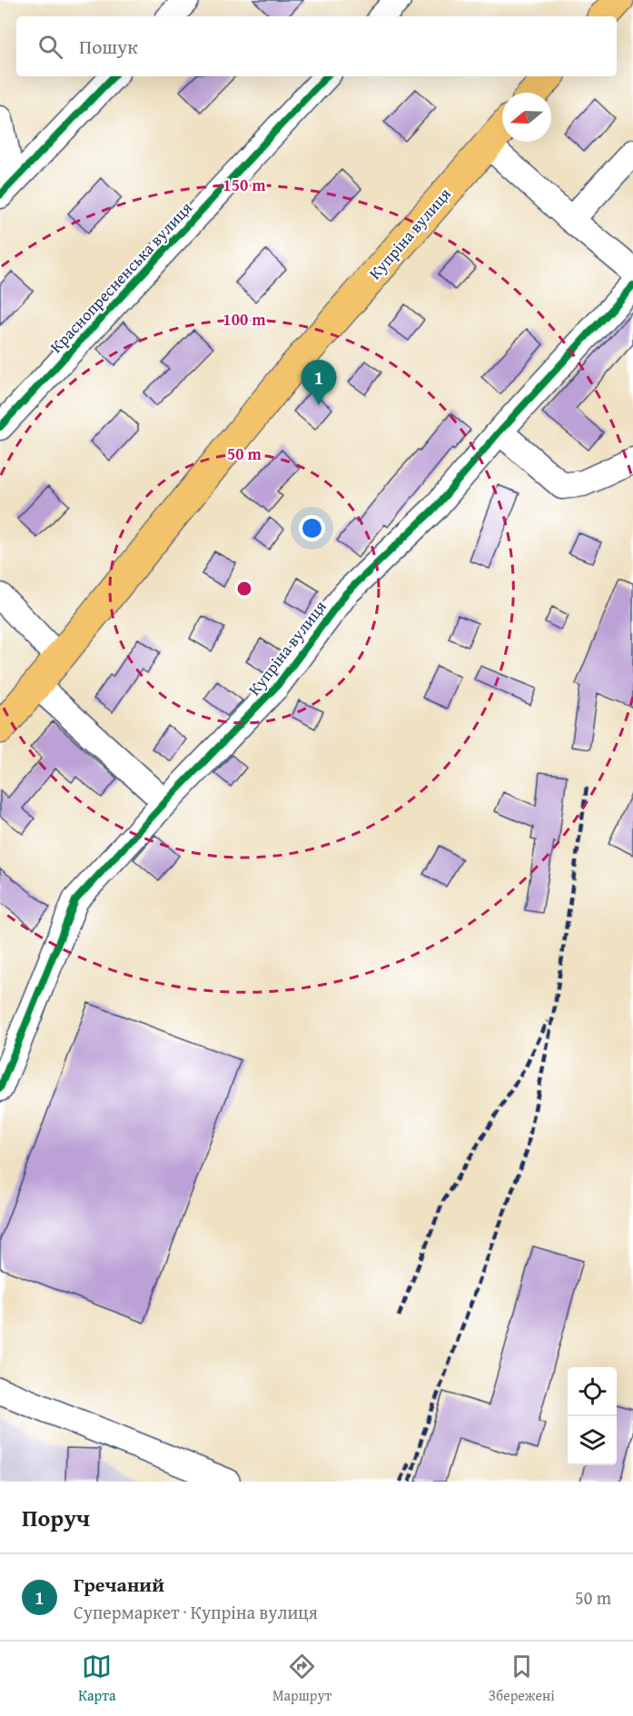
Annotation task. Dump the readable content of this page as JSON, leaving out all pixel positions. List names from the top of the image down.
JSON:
{
  "streets": {
    "main road": ["Купріна вулиця"],
    "street": ["Краснопресненська вулиця"]
  },
  "north": "left",
  "page": {
    "search": "Пошук",
    "pins": "1",
    "heading": "Поруч",
    "list": [
      {
        "mark": "1",
        "name": "Гречаний",
        "note": "Супермаркет · Купріна вулиця",
        "value": "50 m"
      }
    ],
    "nav": ["Карта", "Маршрут", "Збережені"]
  },
  "rings": ["150 m", "100 m", "50 m"]
}
